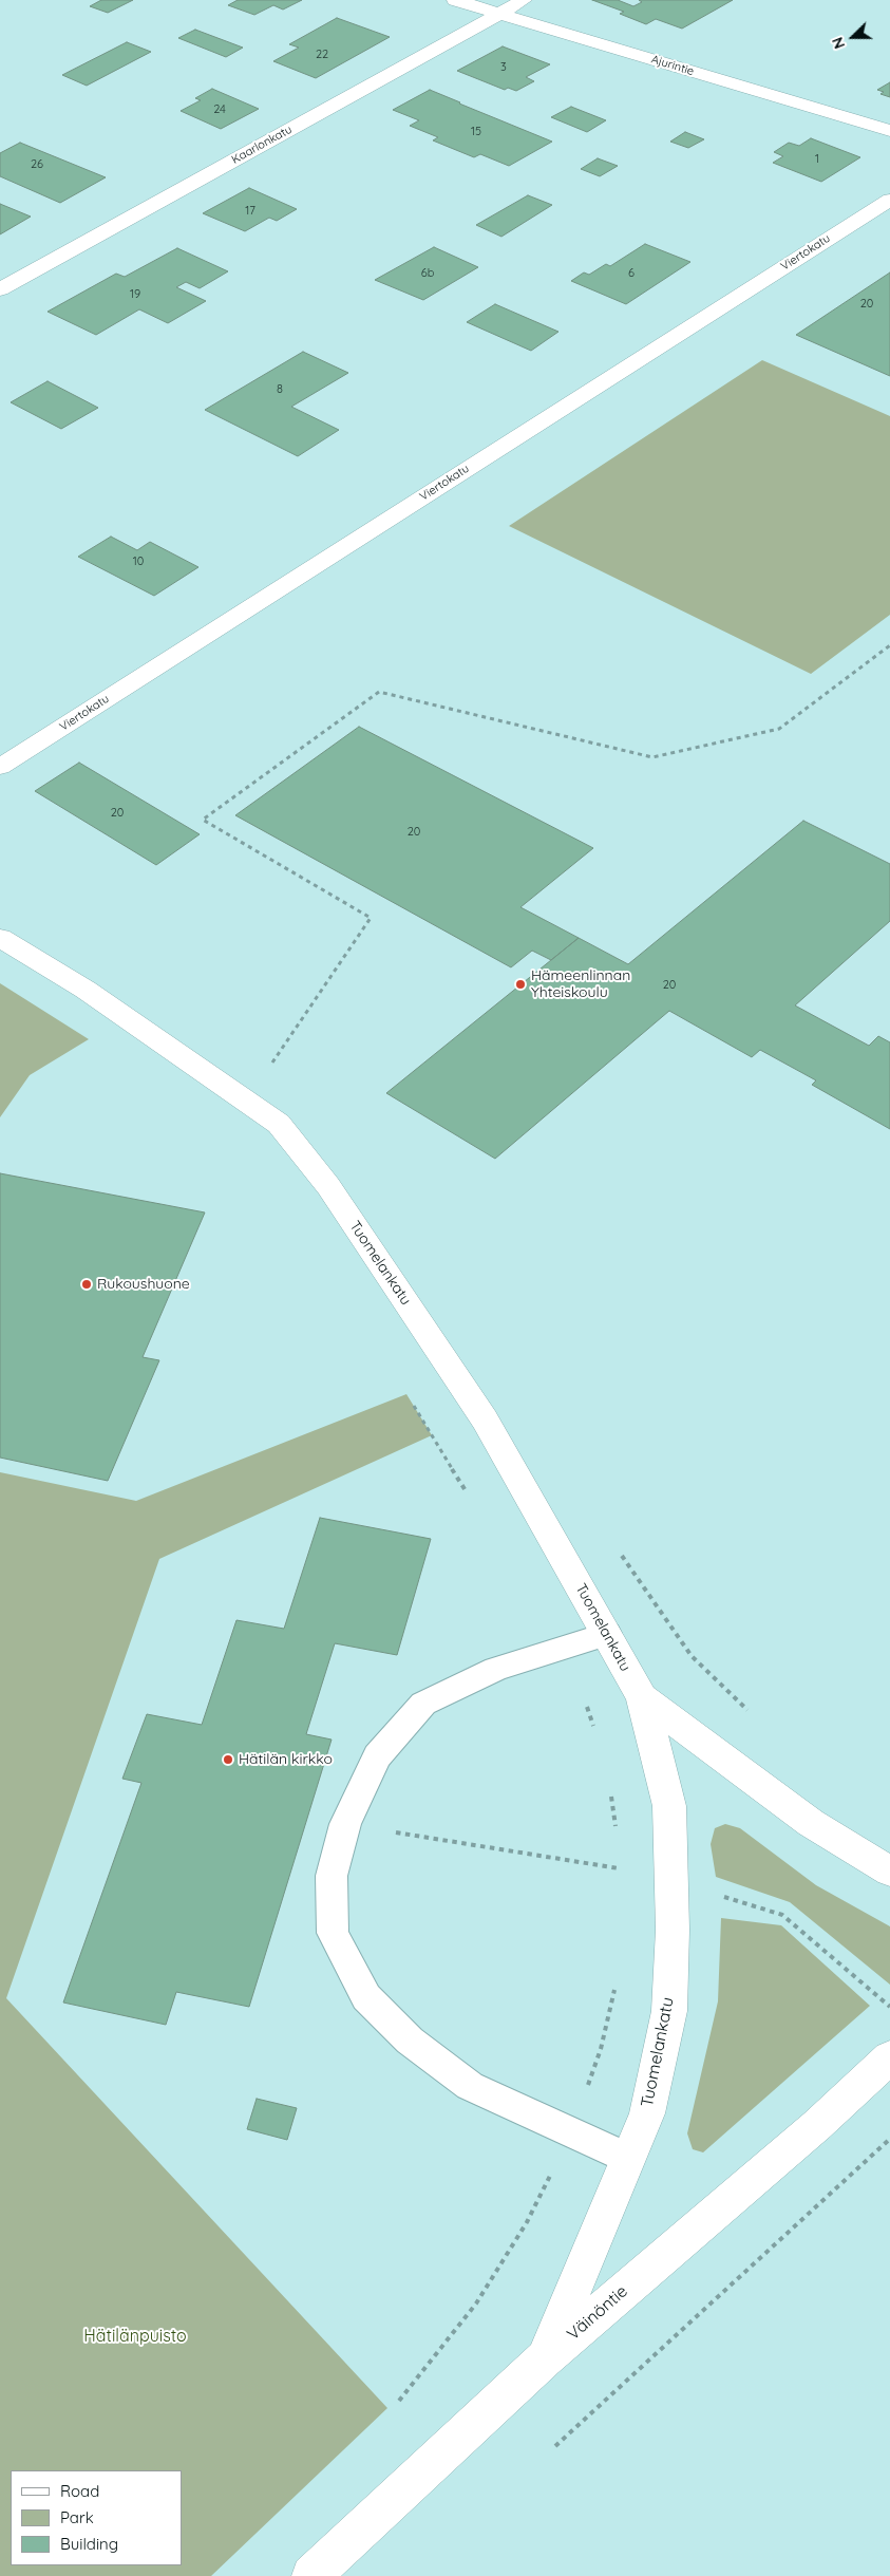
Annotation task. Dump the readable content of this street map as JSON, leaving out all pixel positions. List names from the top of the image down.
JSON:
{
  "streets": {
    "street": [
      "Ajurintie",
      "Kaarlonkatu",
      "Viertokatu",
      "Tuomelankatu",
      "Väinöntie"
    ]
  },
  "crossings": [
    ["Ajurintie", "Kaarlonkatu"],
    ["Tuomelankatu", "Väinöntie"]
  ],
  "parks": ["Hätilänpuisto"],
  "places": ["Hämeenlinnan Yhteiskoulu", "Rukoushuone", "Hätilän kirkko"],
  "house_numbers": [
    "22",
    "3",
    "24",
    "15",
    "1",
    "26",
    "17",
    "6b",
    "6",
    "19",
    "20",
    "8",
    "10",
    "20",
    "20",
    "20"
  ],
  "legend": ["Road", "Park", "Building"],
  "north": "left"
}
